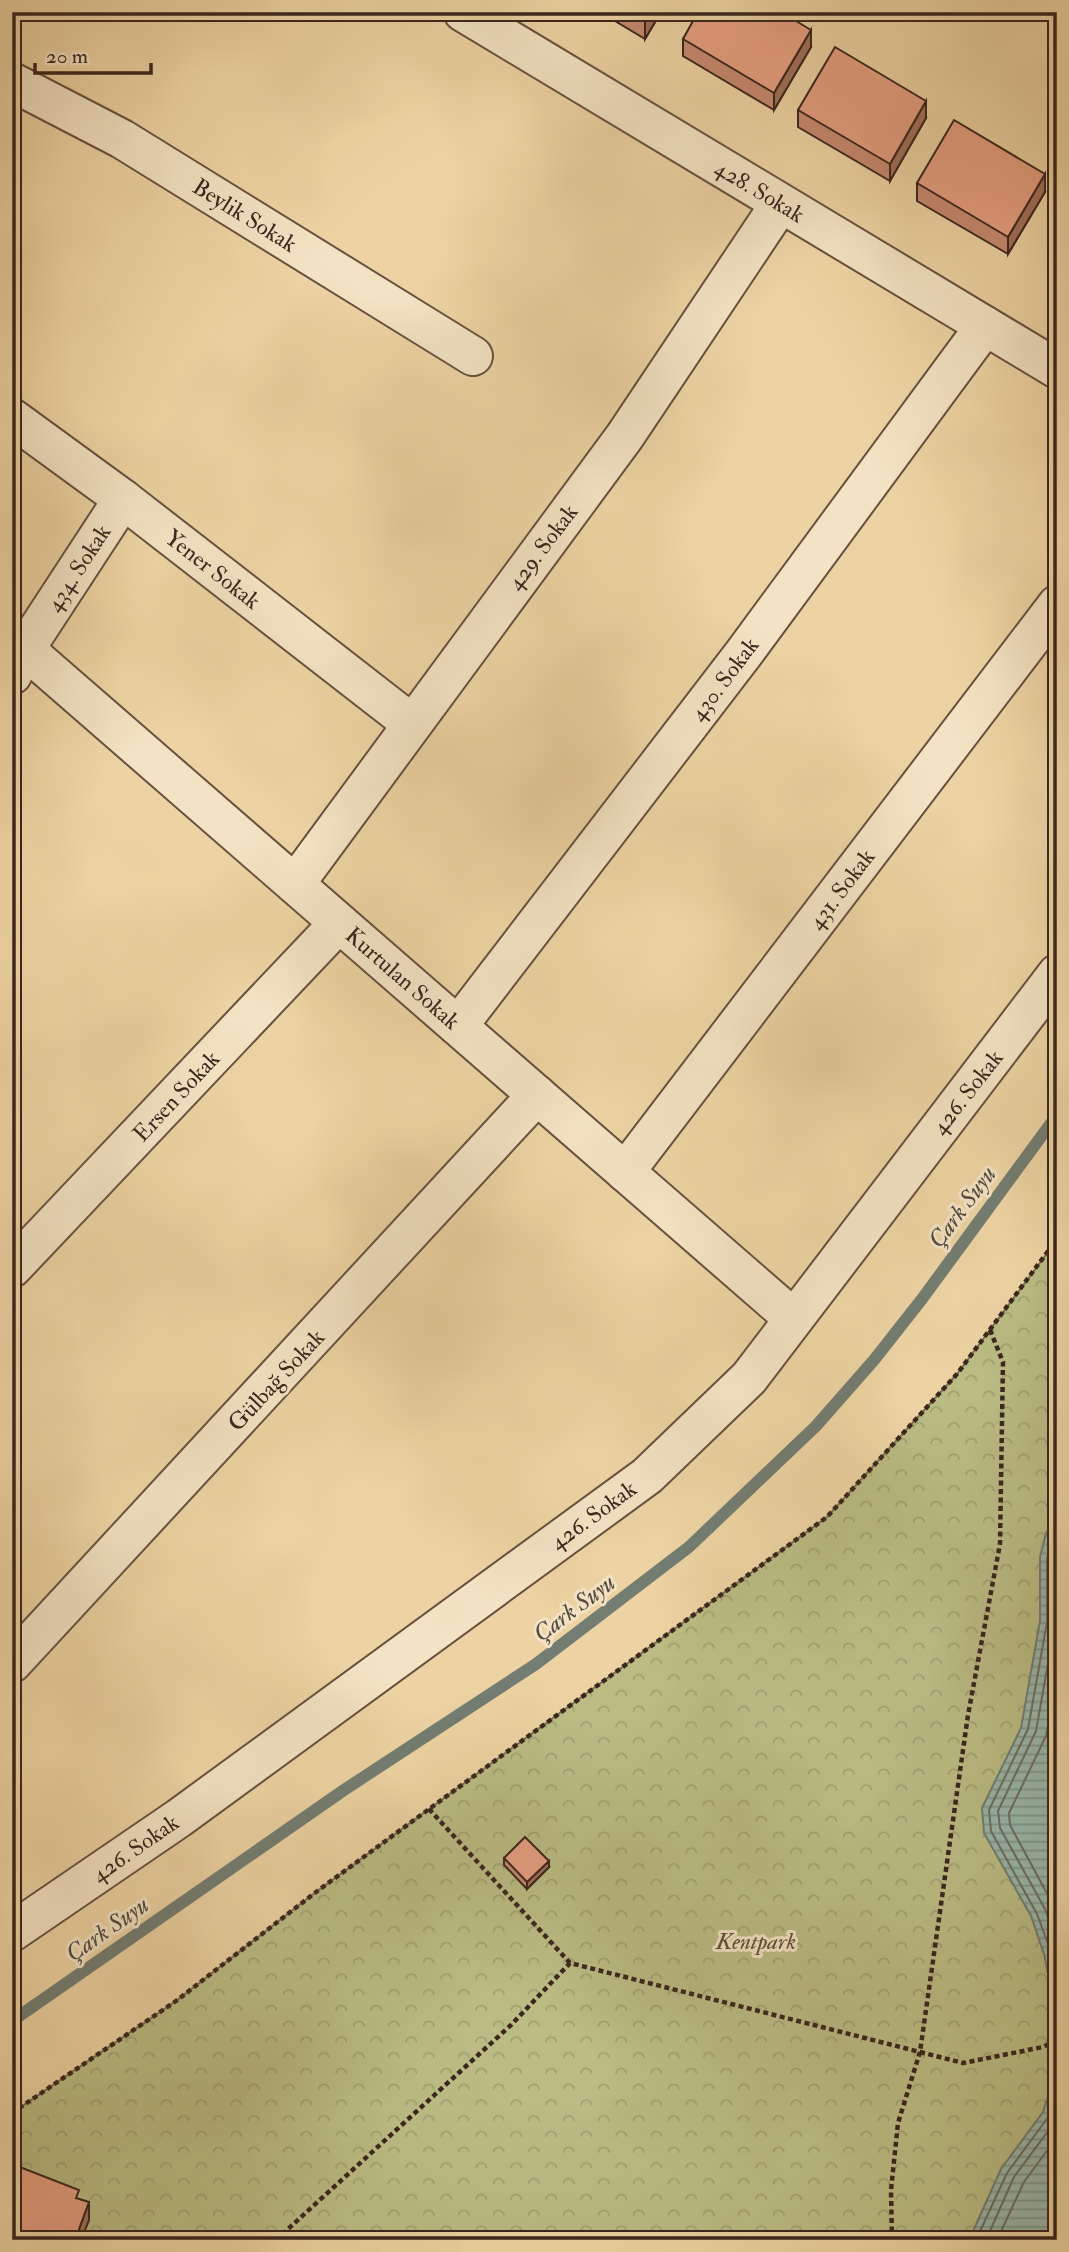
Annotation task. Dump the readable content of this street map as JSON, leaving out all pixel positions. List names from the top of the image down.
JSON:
{
  "streets": {
    "street": [
      "428. Sokak",
      "Beylik Sokak",
      "429. Sokak",
      "434. Sokak",
      "Yener Sokak",
      "430. Sokak",
      "431. Sokak",
      "Kurtulan Sokak",
      "426. Sokak",
      "Ersen Sokak",
      "Gülbağ Sokak"
    ]
  },
  "crossings": [
    ["428. Sokak", "429. Sokak"],
    ["428. Sokak", "430. Sokak"],
    ["429. Sokak", "Yener Sokak"],
    ["429. Sokak", "Kurtulan Sokak"],
    ["434. Sokak", "Yener Sokak"],
    ["434. Sokak", "Kurtulan Sokak"],
    ["430. Sokak", "Kurtulan Sokak"],
    ["431. Sokak", "Kurtulan Sokak"],
    ["Kurtulan Sokak", "426. Sokak"],
    ["Kurtulan Sokak", "Ersen Sokak"],
    ["Kurtulan Sokak", "Gülbağ Sokak"]
  ],
  "water": ["Çark Suyu"],
  "parks": ["Kentpark"],
  "scale_bar": "20 m"
}
